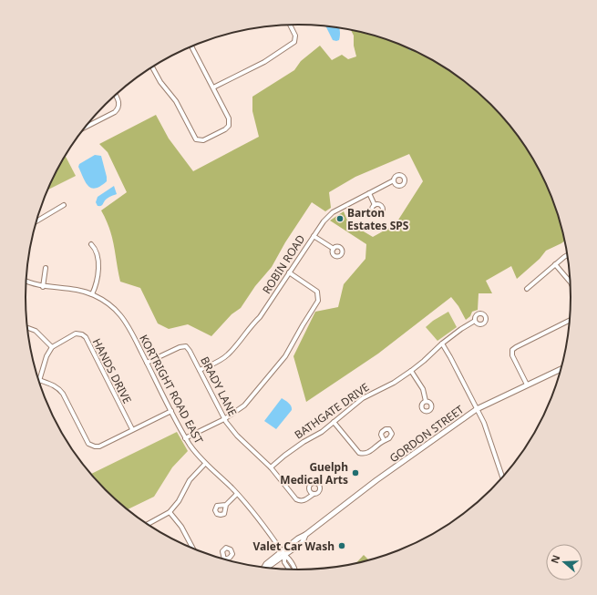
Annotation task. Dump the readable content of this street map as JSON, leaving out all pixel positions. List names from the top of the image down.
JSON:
{
  "streets": {
    "main road": ["GORDON STREET"],
    "street": [
      "ROBIN ROAD",
      "HANDS DRIVE",
      "BRADY LANE",
      "KORTRIGHT ROAD EAST",
      "BATHGATE DRIVE"
    ]
  },
  "crossings": [
    ["ROBIN ROAD", "BRADY LANE"],
    ["BRADY LANE", "KORTRIGHT ROAD EAST"],
    ["BRADY LANE", "BATHGATE DRIVE"],
    ["KORTRIGHT ROAD EAST", "GORDON STREET"]
  ],
  "places": ["Barton Estates SPS", "Guelph Medical Arts", "Valet Car Wash"],
  "north": "left"
}
